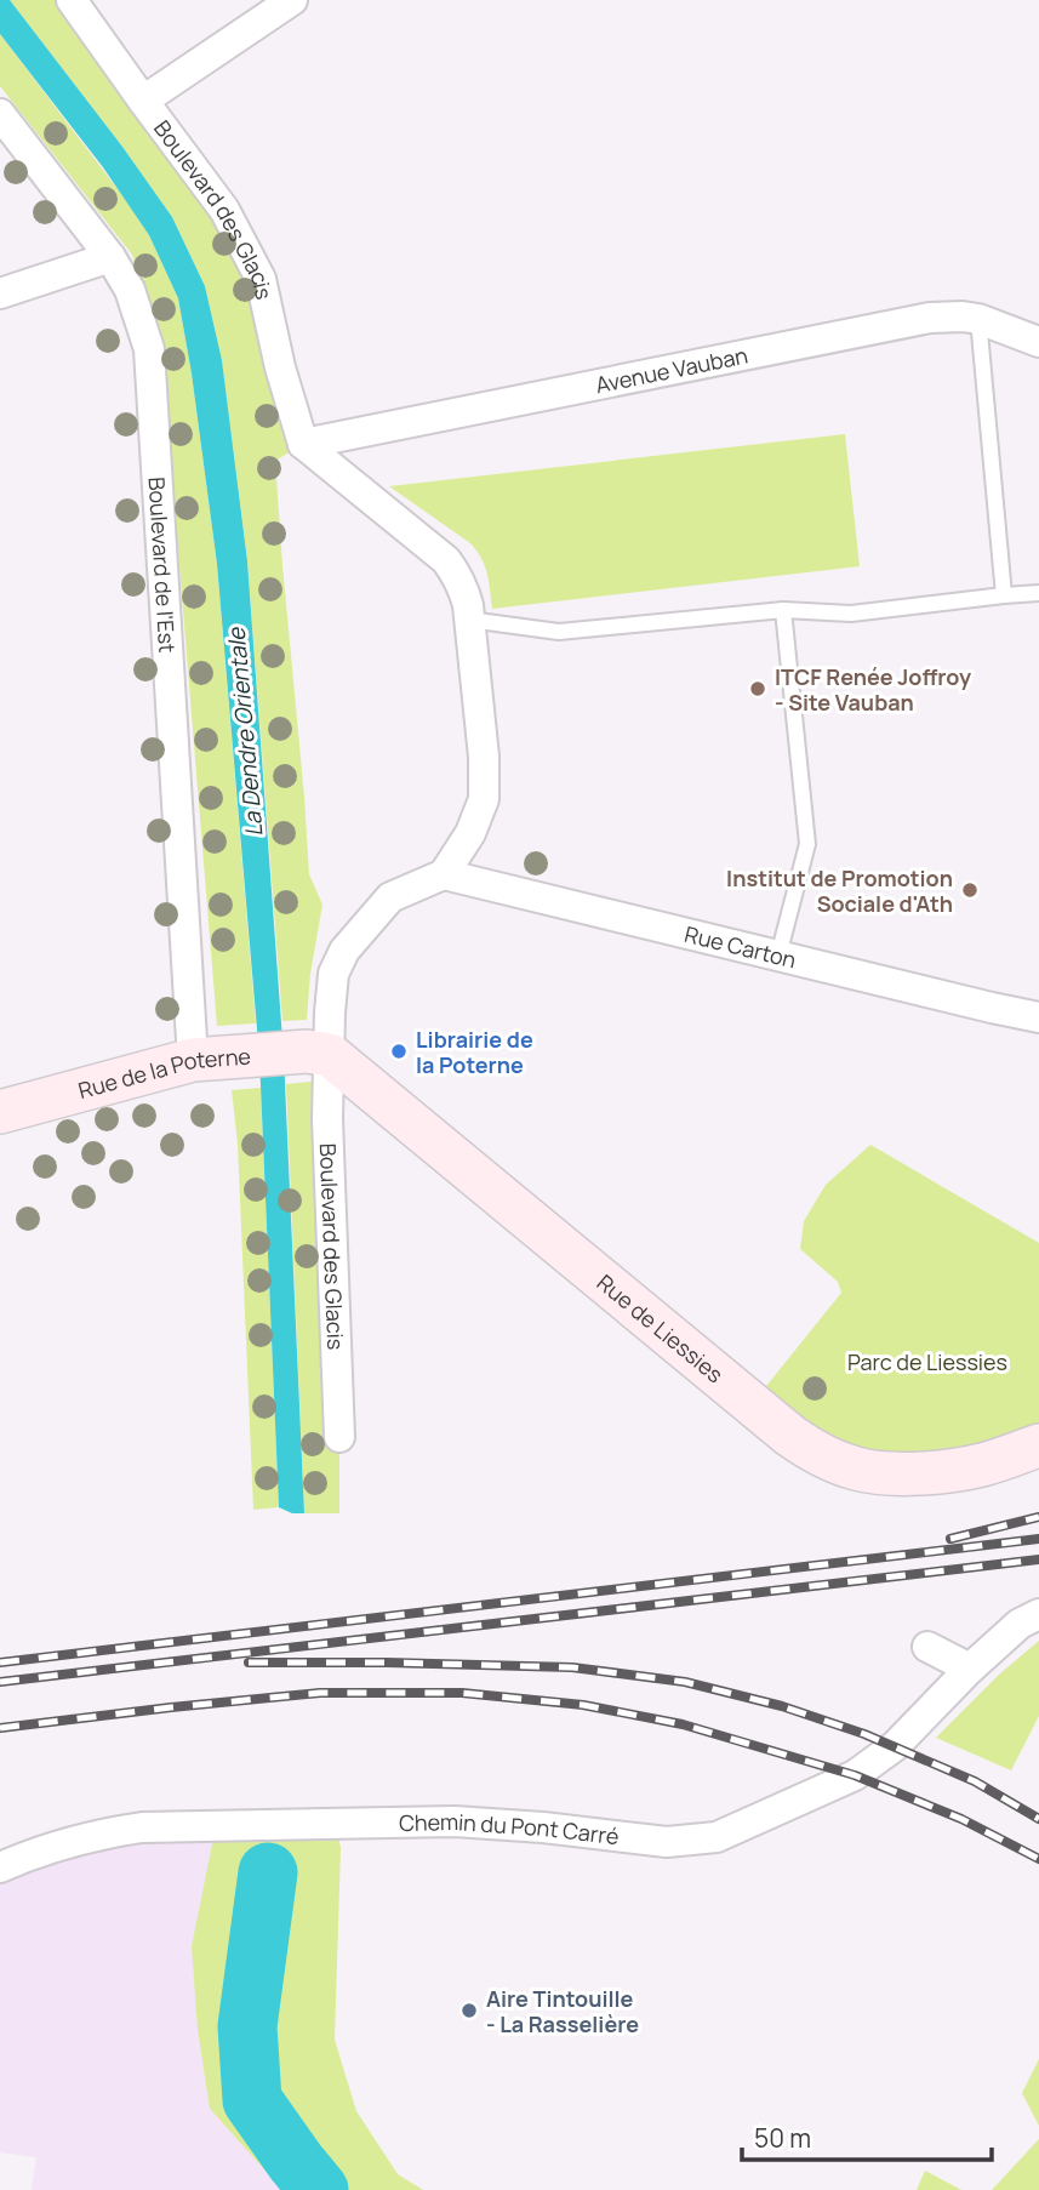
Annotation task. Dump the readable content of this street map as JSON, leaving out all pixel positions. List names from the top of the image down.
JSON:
{
  "streets": {
    "street": [
      "Boulevard des Glacis",
      "Avenue Vauban",
      "Boulevard de l'Est",
      "Rue Carton",
      "Rue de la Poterne",
      "Rue de Liessies",
      "Chemin du Pont Carré"
    ]
  },
  "crossings": [
    ["Boulevard des Glacis", "Avenue Vauban"],
    ["Boulevard des Glacis", "Rue de la Poterne"],
    ["Boulevard des Glacis", "Rue de Liessies"],
    ["Boulevard de l'Est", "Rue de la Poterne"],
    ["Rue de la Poterne", "Rue de Liessies"]
  ],
  "water": ["La Dendre Orientale"],
  "parks": ["Parc de Liessies"],
  "places": [
    "ITCF Renée Joffroy - Site Vauban",
    "Institut de Promotion Sociale d'Ath",
    "Librairie de la Poterne",
    "Aire Tintouille - La Rasselière"
  ],
  "scale_bar": "50 m"
}
